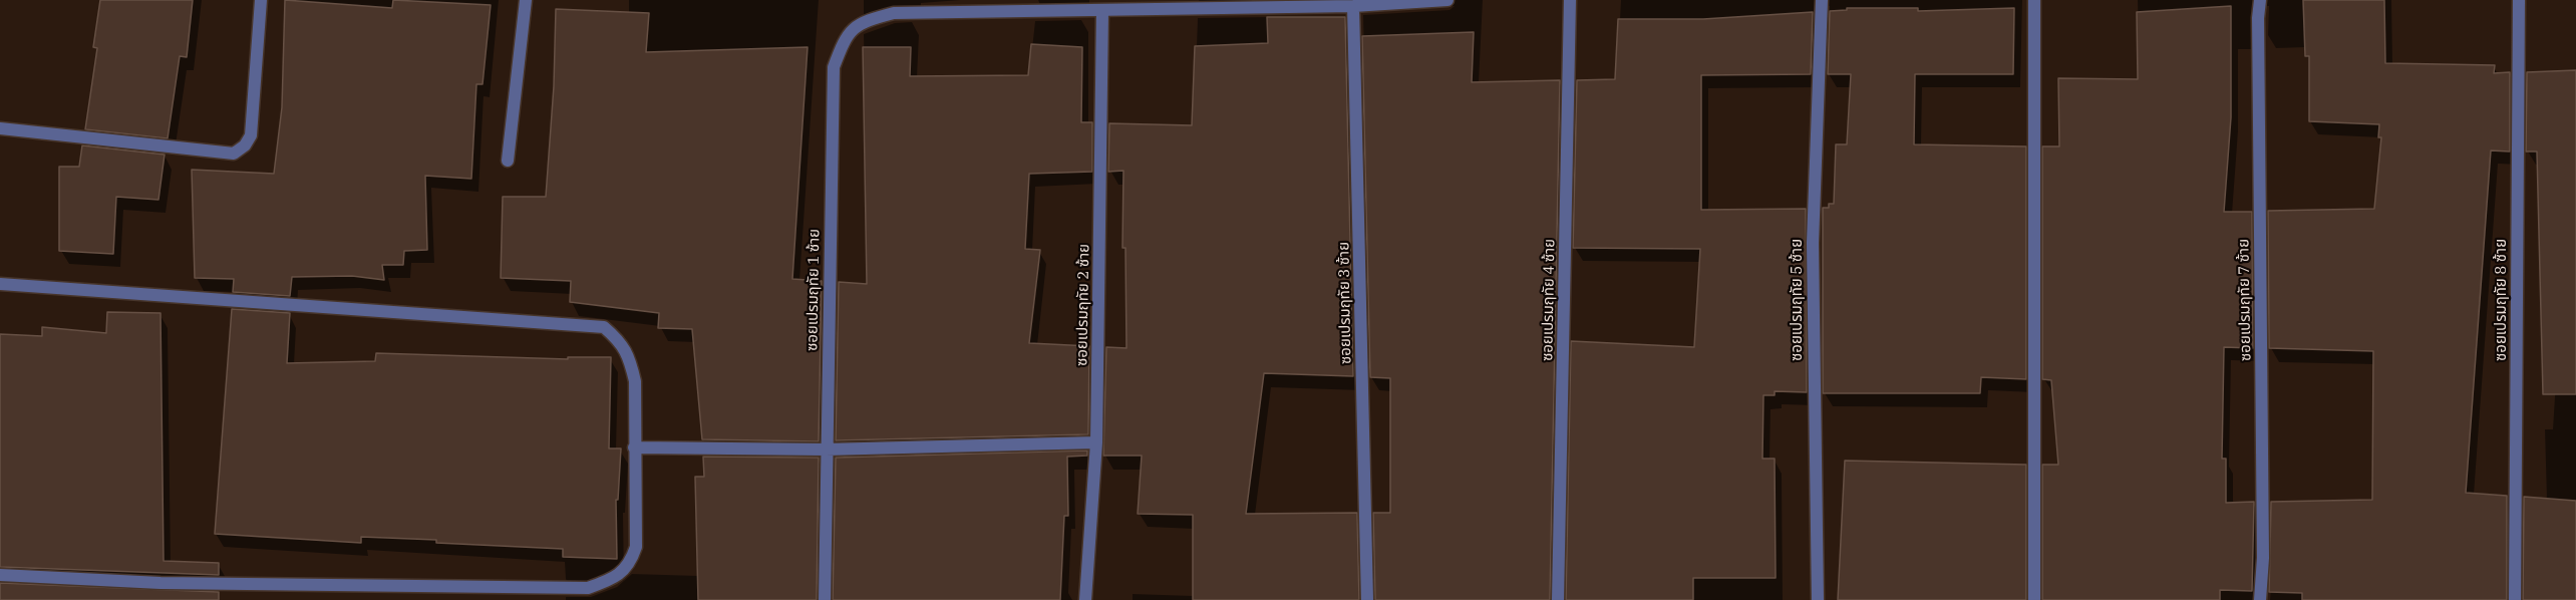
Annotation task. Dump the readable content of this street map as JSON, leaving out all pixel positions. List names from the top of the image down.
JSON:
{
  "streets": {
    "street": [
      "ซอยเปรมฤทัย 1 ซ้าย",
      "ซอยเปรมฤทัย 4 ซ้าย",
      "ซอยเปรมฤทัย 5 ซ้าย",
      "ซอยเปรมฤทัย 7 ซ้าย",
      "ซอยเปรมฤทัย 8 ซ้าย",
      "ซอยเปรมฤทัย 3 ซ้าย",
      "ซอยเปรมฤทัย 2 ซ้าย"
    ]
  },
  "crossings": [
    ["ซอยเปรมฤทัย 1 ซ้าย", "ซอยเปรมฤทัย 3 ซ้าย"],
    ["ซอยเปรมฤทัย 1 ซ้าย", "ซอยเปรมฤทัย 2 ซ้าย"]
  ]
}
